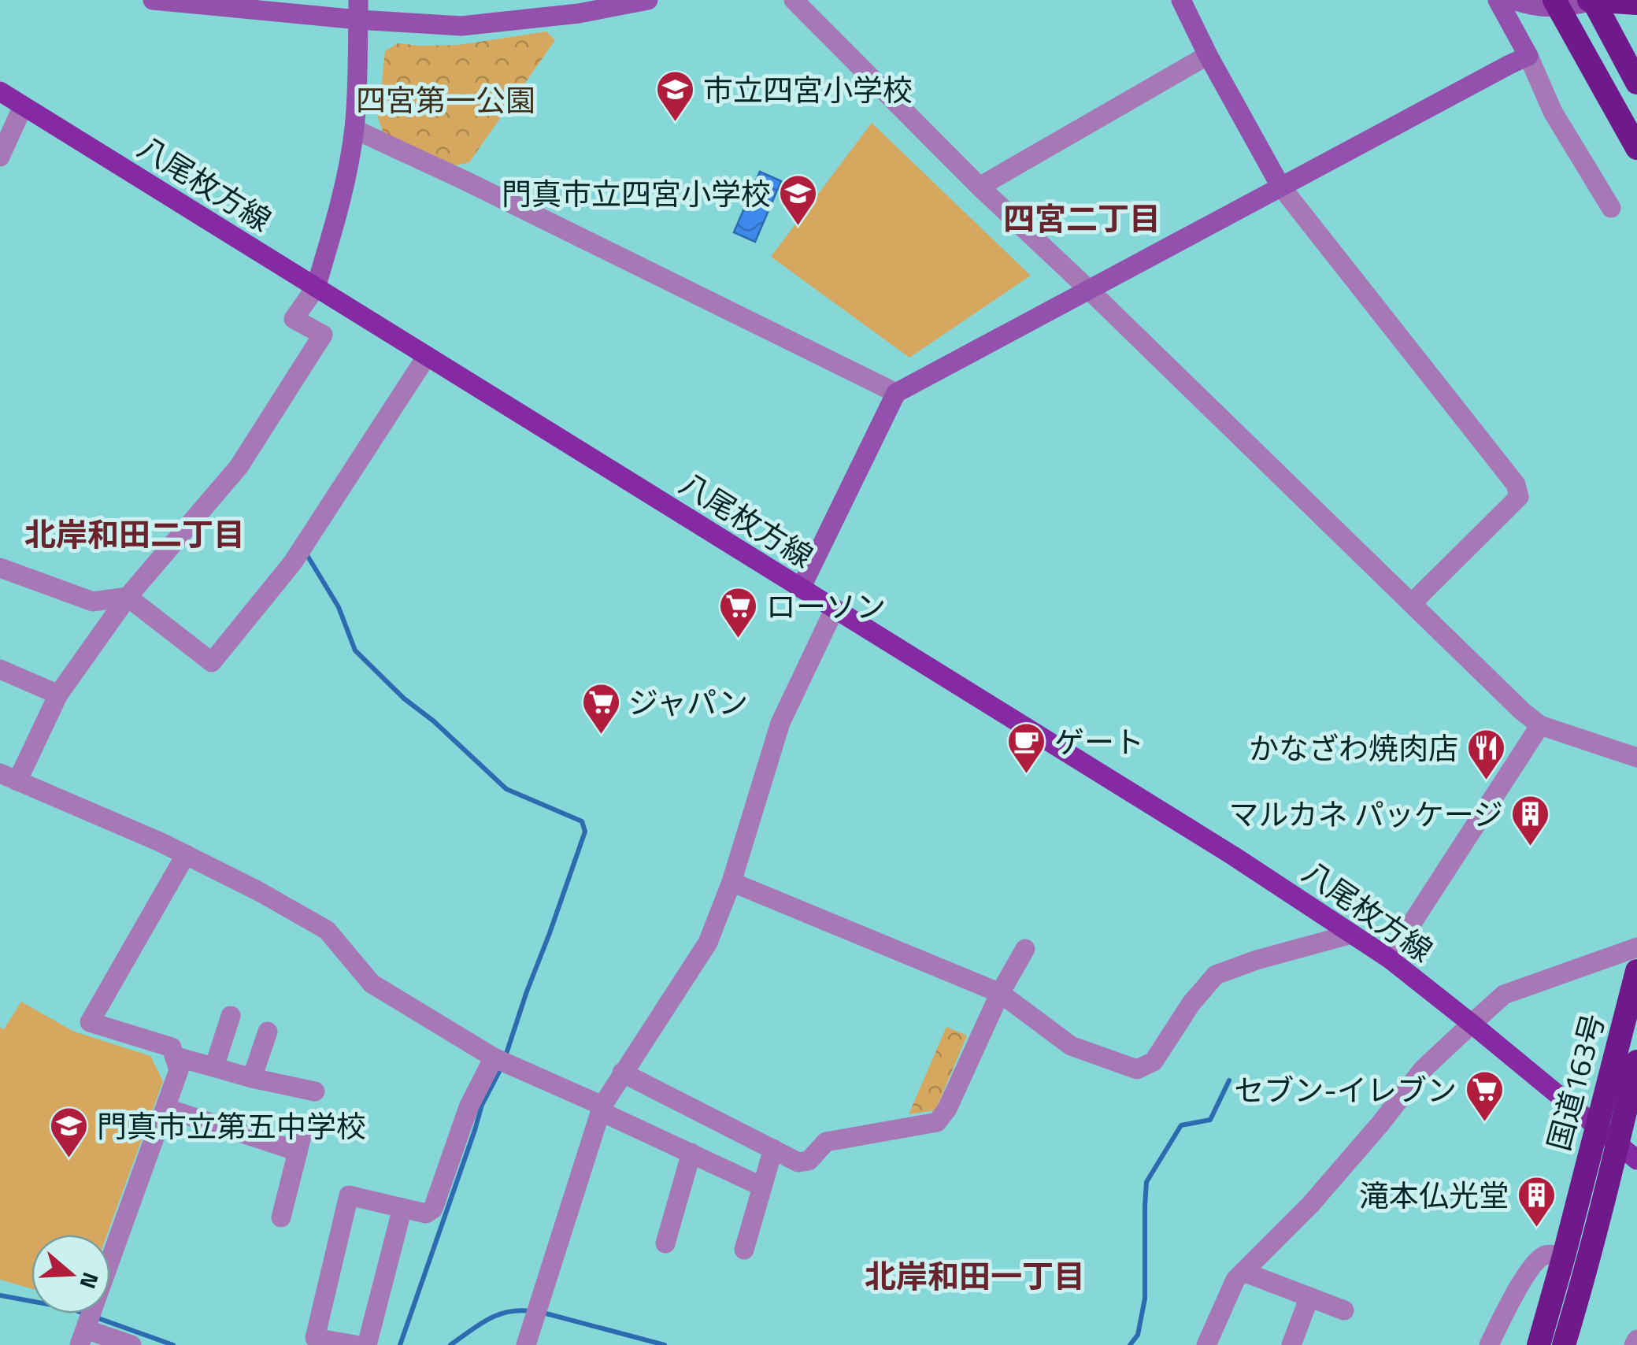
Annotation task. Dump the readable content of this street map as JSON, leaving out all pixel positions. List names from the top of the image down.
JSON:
{
  "streets": {
    "highway": ["国道163号"],
    "main road": ["八尾枚方線"]
  },
  "crossings": [
    ["八尾枚方線", "国道163号"]
  ],
  "districts": ["四宮二丁目", "北岸和田二丁目", "北岸和田一丁目"],
  "parks": ["四宮第一公園"],
  "places": {
    "school or university": ["市立四宮小学校", "門真市立四宮小学校", "門真市立第五中学校"],
    "supermarket": ["ローソン", "ジャパン", "セブン-イレブン"],
    "cafe": ["ゲート"],
    "restaurant": ["かなざわ焼肉店"],
    "building": ["マルカネ パッケージ", "滝本仏光堂"]
  },
  "north": "right"
}
